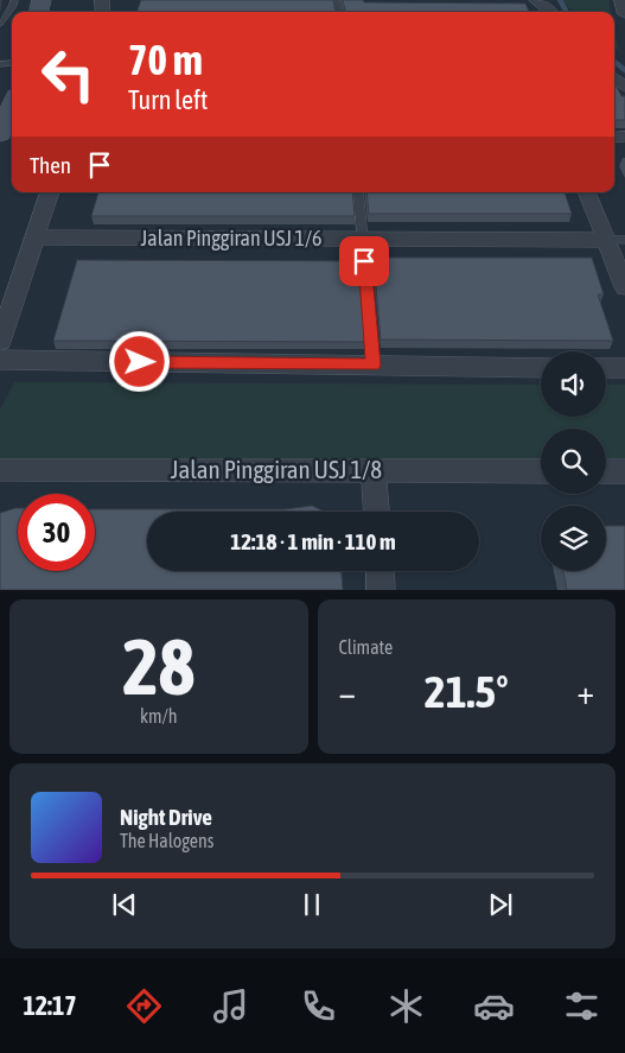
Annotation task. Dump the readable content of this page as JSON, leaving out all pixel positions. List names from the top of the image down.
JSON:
{
  "streets": {
    "street": ["Jalan Pinggiran USJ 1/6", "Jalan Pinggiran USJ 1/8"]
  },
  "page": {
    "turn": ["70 m", "Turn left"],
    "then": "Then",
    "limit": "30",
    "trip": "12:18 · 1 min · 110 m",
    "tile": [
      ["28", "km/h"],
      "Climate"
    ],
    "heat": ["−", "21.5°", "+"],
    "song": ["Night Drive", "The Halogens"],
    "tabs": "12:17"
  }
}
